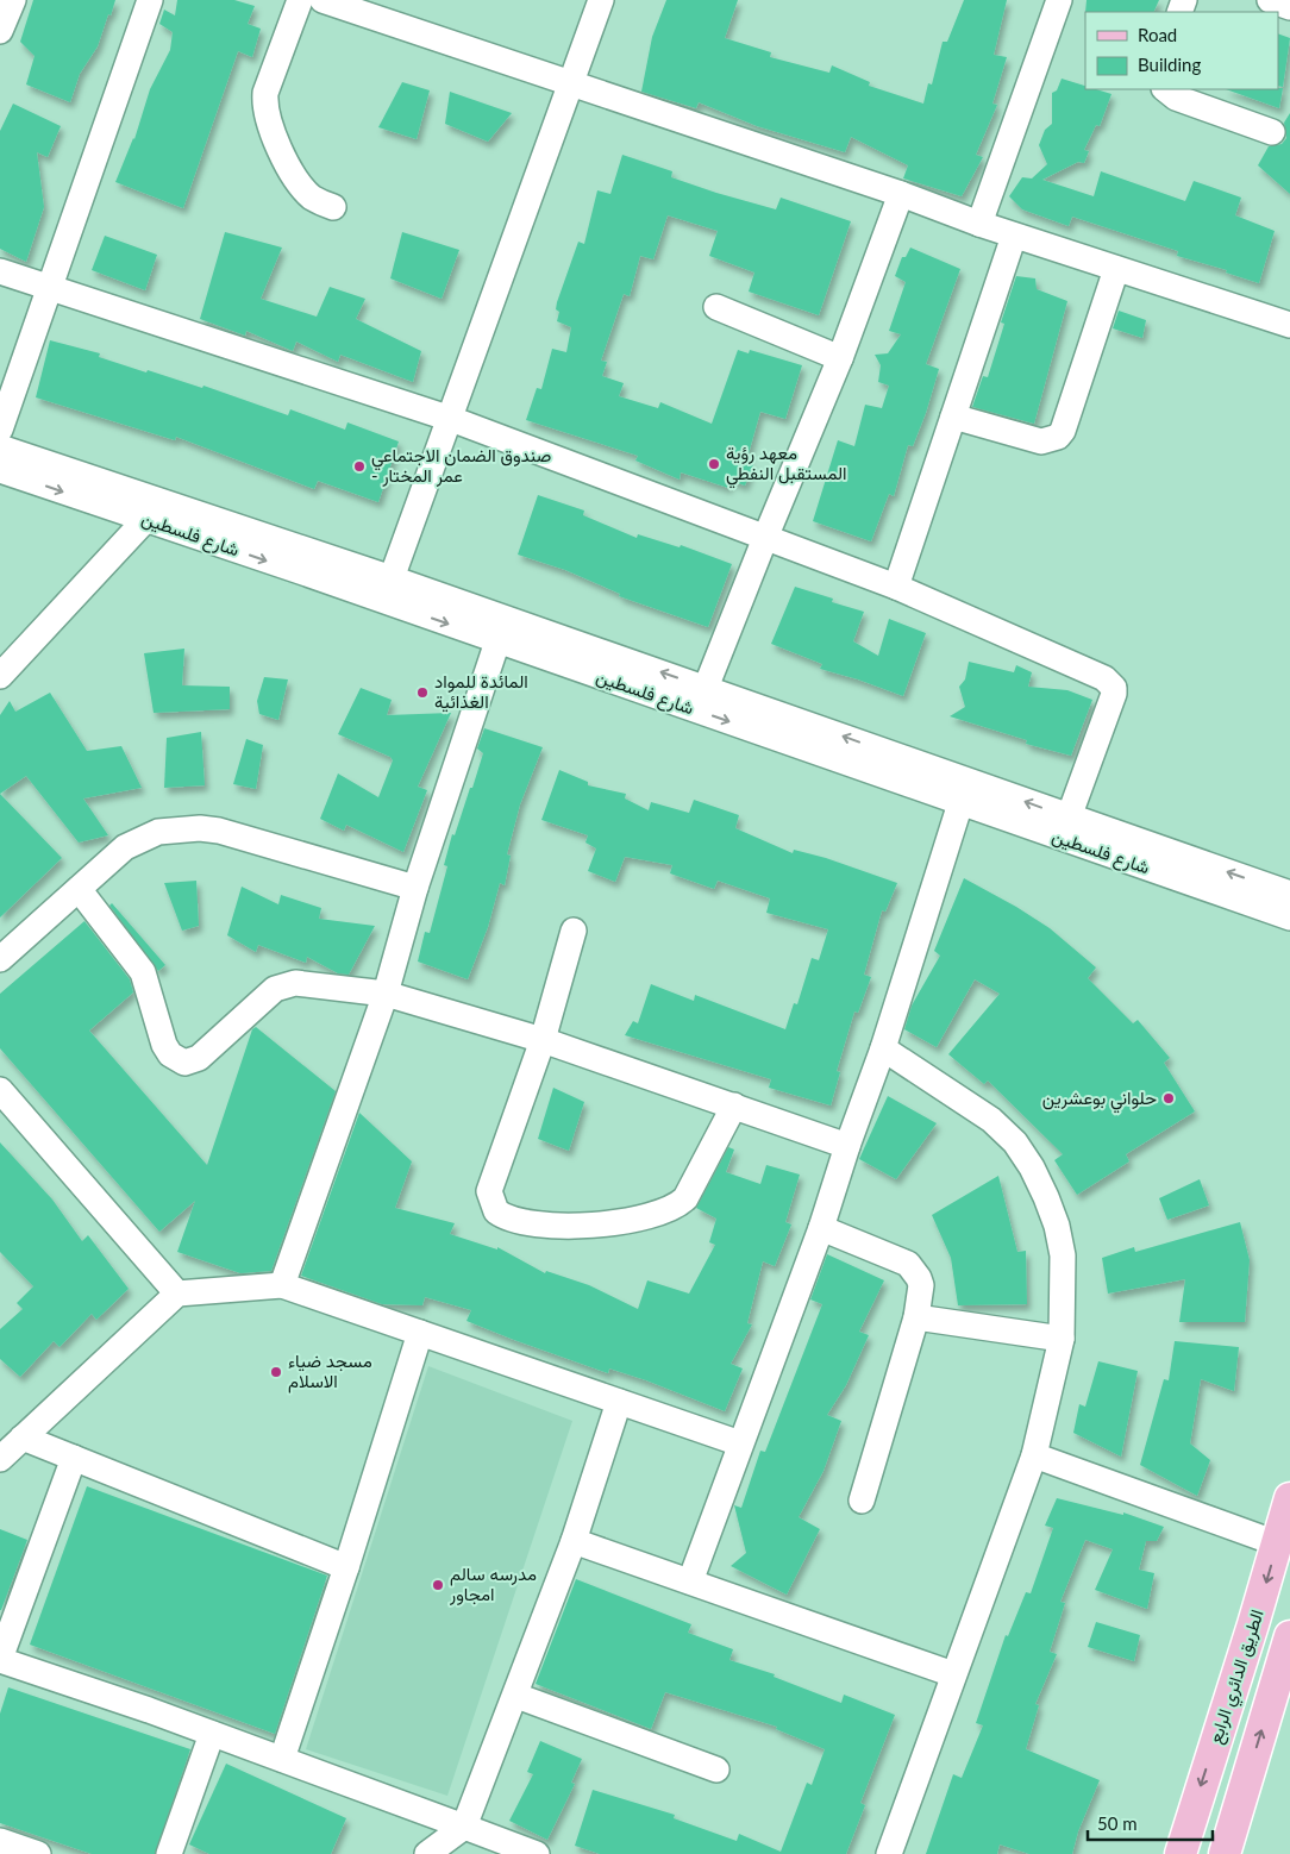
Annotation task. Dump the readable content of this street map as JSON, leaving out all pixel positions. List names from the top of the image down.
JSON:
{
  "streets": {
    "main road": ["الطريق الدائري الرابع"],
    "street": ["شارع فلسطين"]
  },
  "places": [
    "معهد رؤية المستقبل النفطي",
    "صندوق الضمان الاجتماعي - عمر المختار",
    "المائدة للمواد الغذائية",
    "حلواني بوعشرين",
    "مسجد ضياء الاسلام",
    "مدرسه سالم امجاور"
  ],
  "legend": ["Road", "Building"],
  "scale_bar": "50 m"
}
